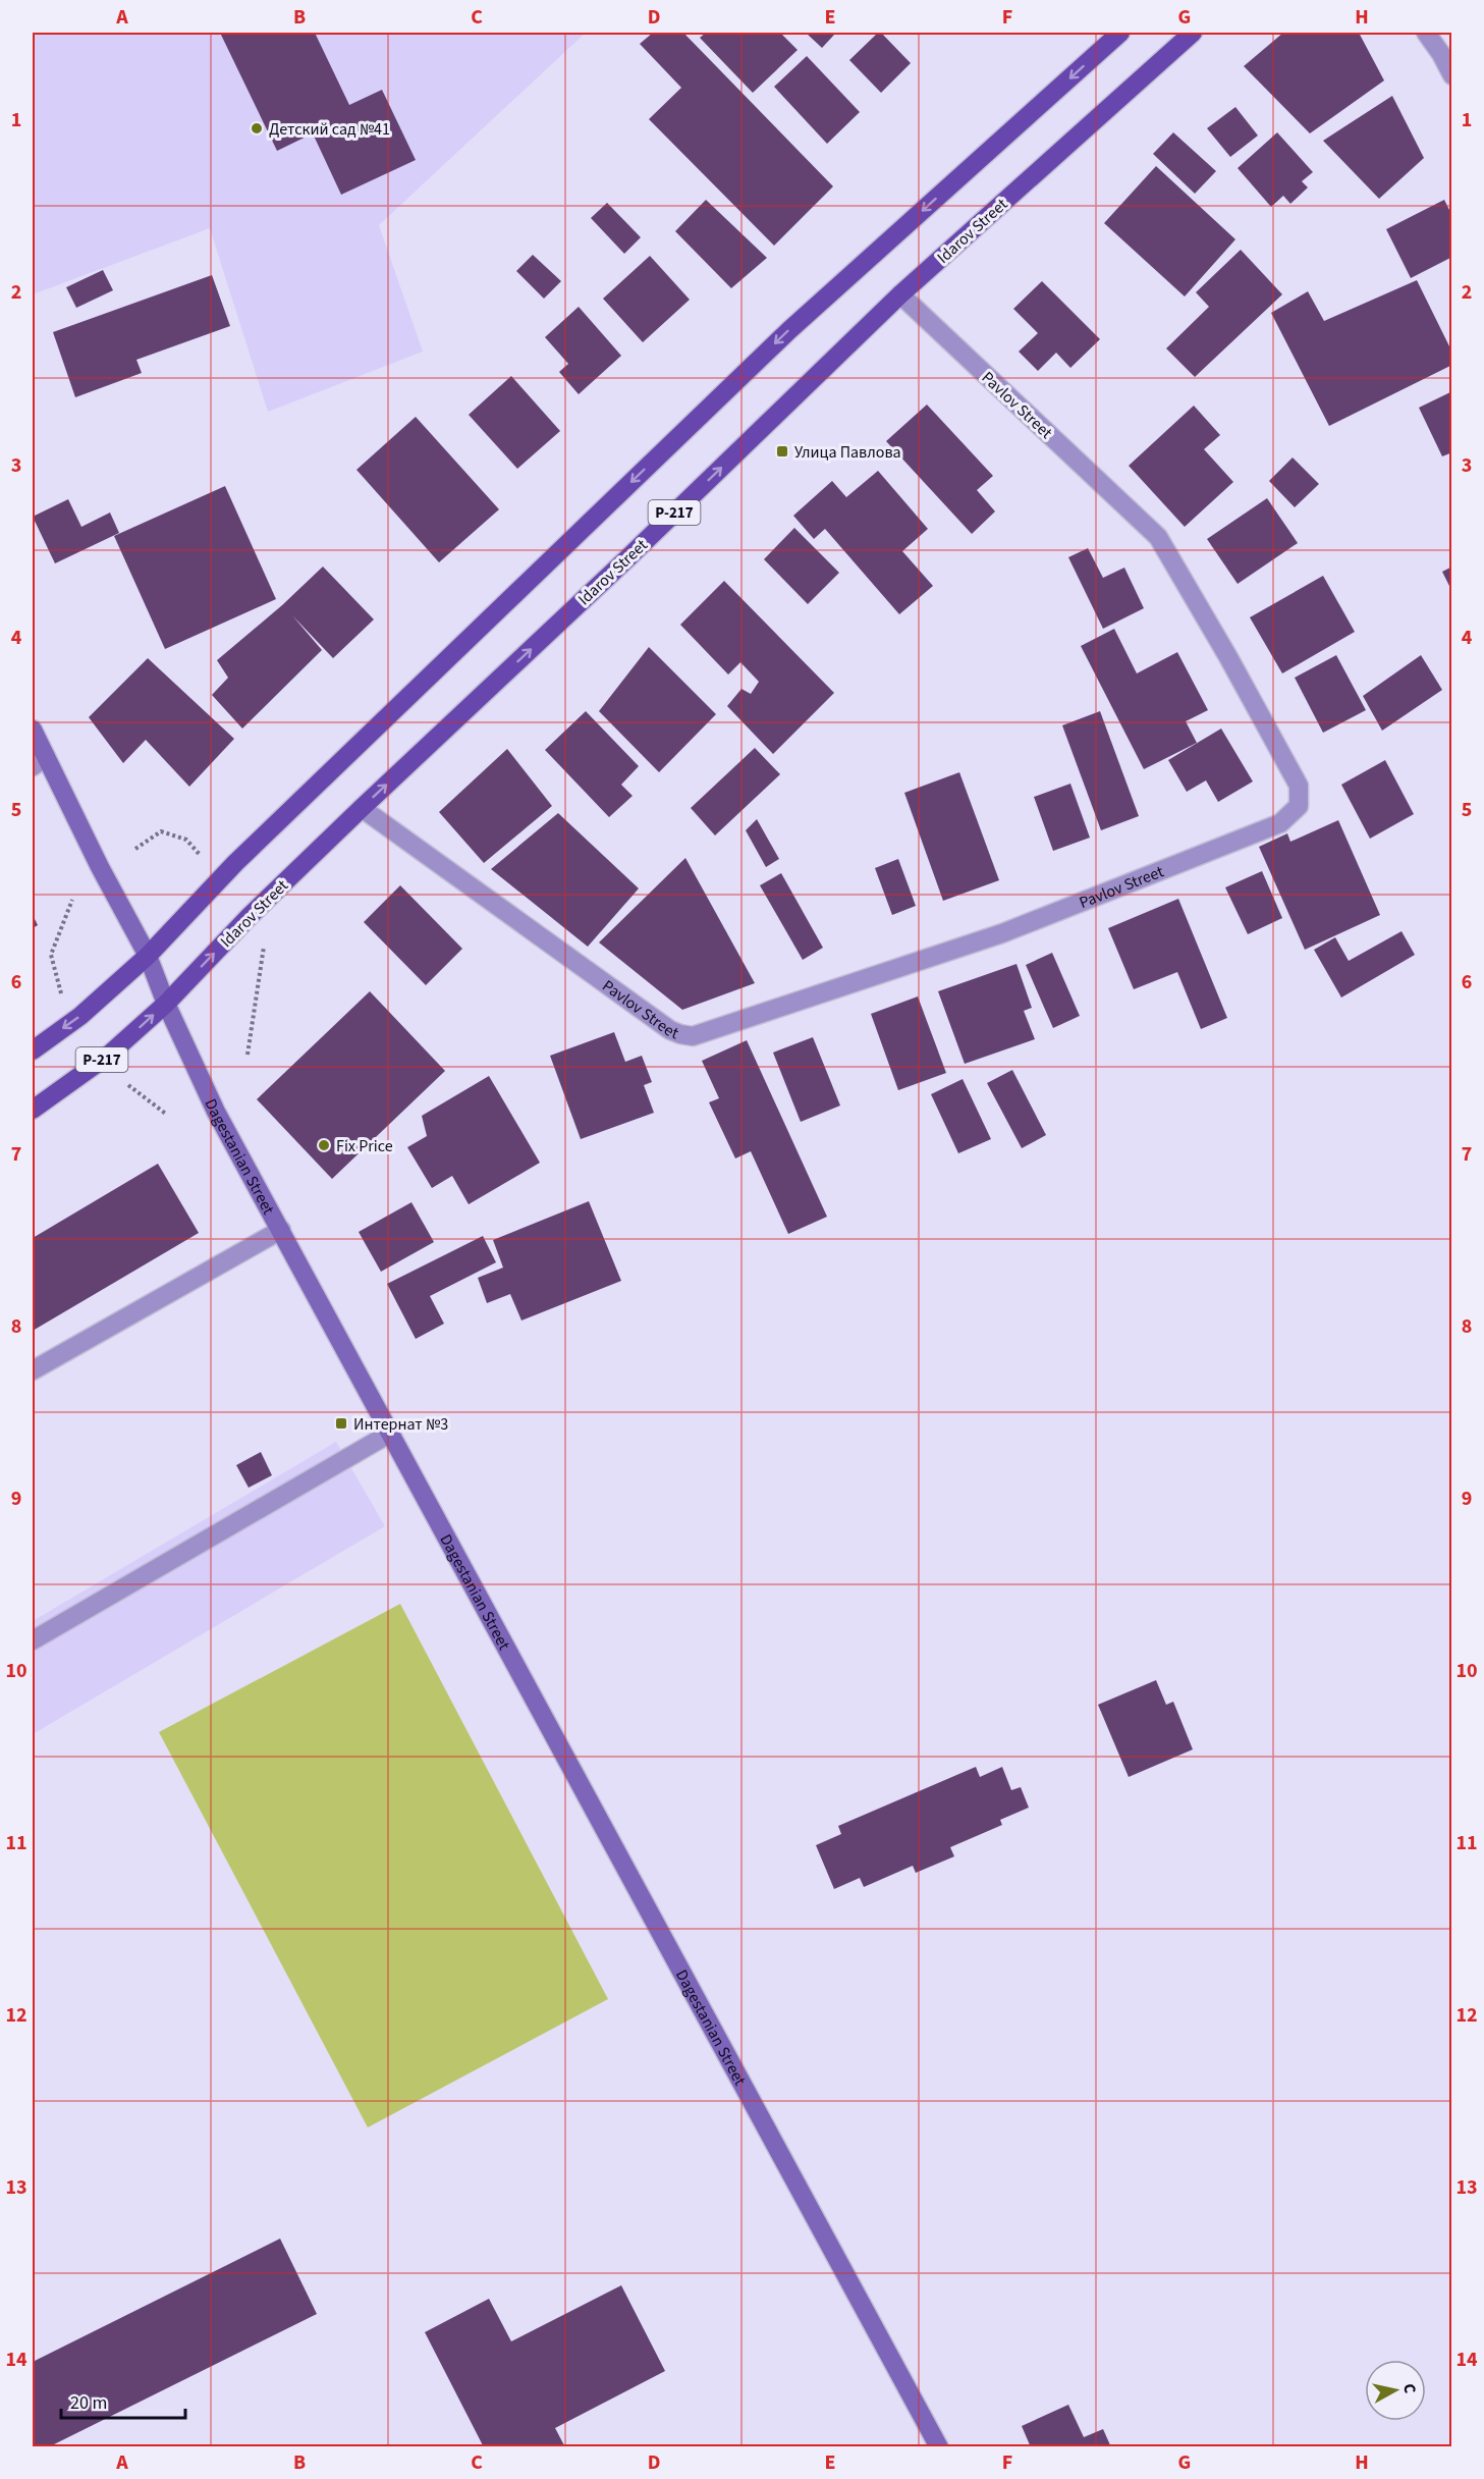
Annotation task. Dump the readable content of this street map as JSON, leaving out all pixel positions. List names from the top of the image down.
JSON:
{
  "streets": {
    "main road": ["Idarov Street", "Р-217"],
    "street": ["Pavlov Street", "Dagestanian Street"]
  },
  "crossings": [
    ["Idarov Street", "Pavlov Street"],
    ["Idarov Street", "Dagestanian Street"],
    ["Р-217", "Dagestanian Street"]
  ],
  "places": {
    "other": ["Детский сад №41", "Fix Price"],
    "transit": ["Улица Павлова", "Интернат №3"]
  },
  "scale_bar": "20 m",
  "north": "right",
  "grid": {
    "columns": [
      "A",
      "B",
      "C",
      "D",
      "E",
      "F",
      "G",
      "H"
    ],
    "rows": [
      "1",
      "2",
      "3",
      "4",
      "5",
      "6",
      "7",
      "8",
      "9",
      "10",
      "11",
      "12",
      "13",
      "14"
    ]
  }
}
